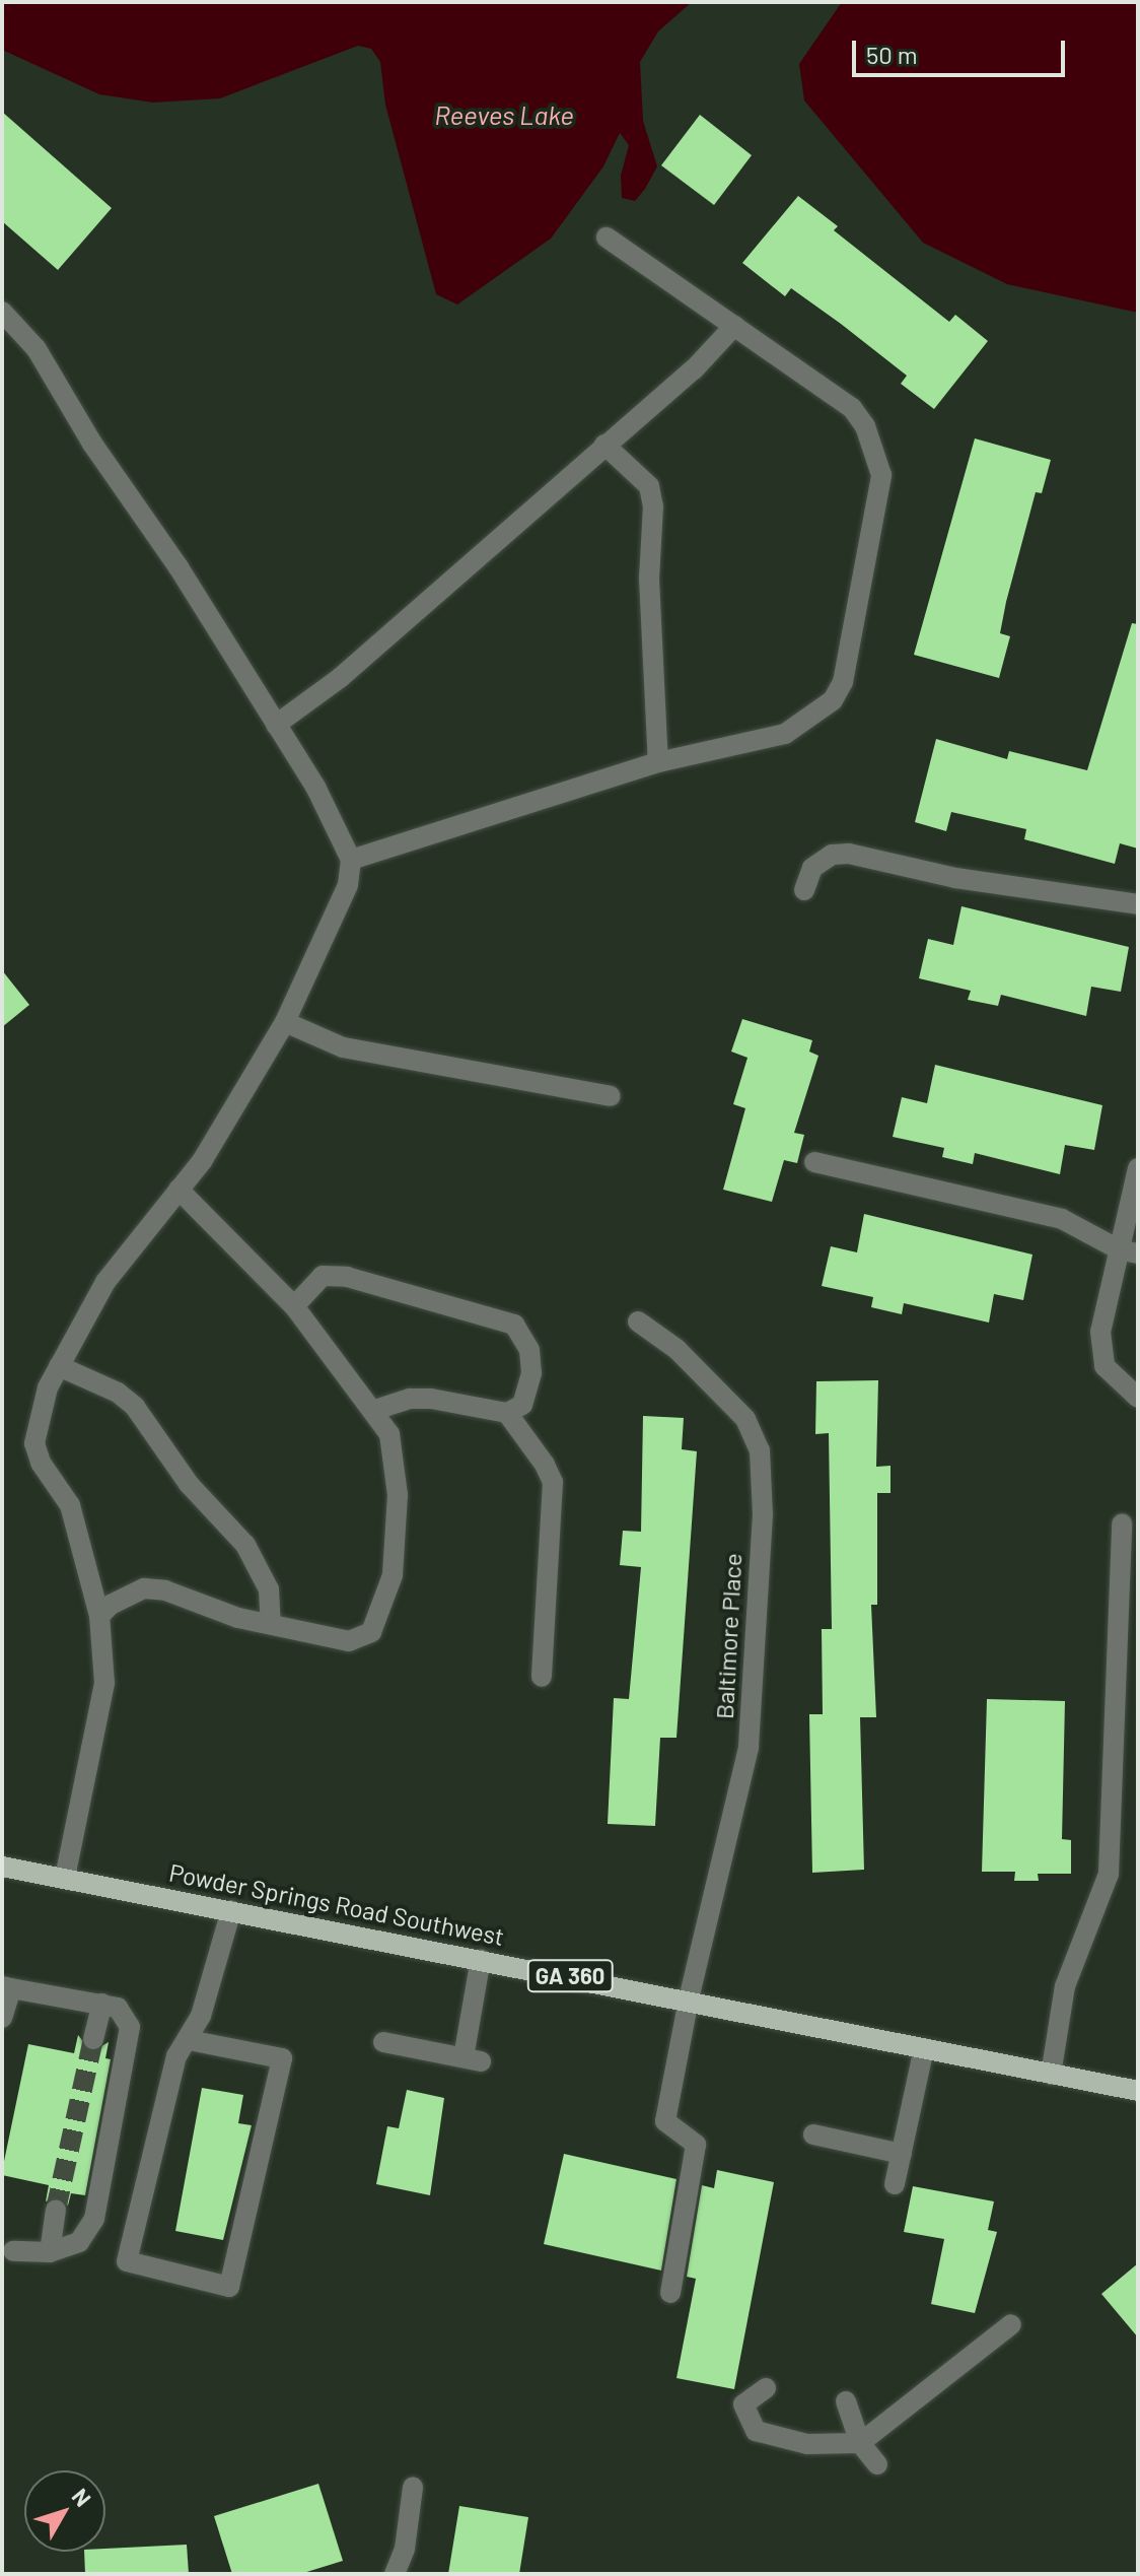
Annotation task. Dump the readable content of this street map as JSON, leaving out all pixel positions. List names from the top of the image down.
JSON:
{
  "streets": {
    "main road": ["Powder Springs Road Southwest", "GA 360"],
    "street": ["Baltimore Place"]
  },
  "crossings": [
    ["Baltimore Place", "Powder Springs Road Southwest"]
  ],
  "water": ["Reeves Lake"],
  "scale_bar": "50 m",
  "north": "top right"
}
